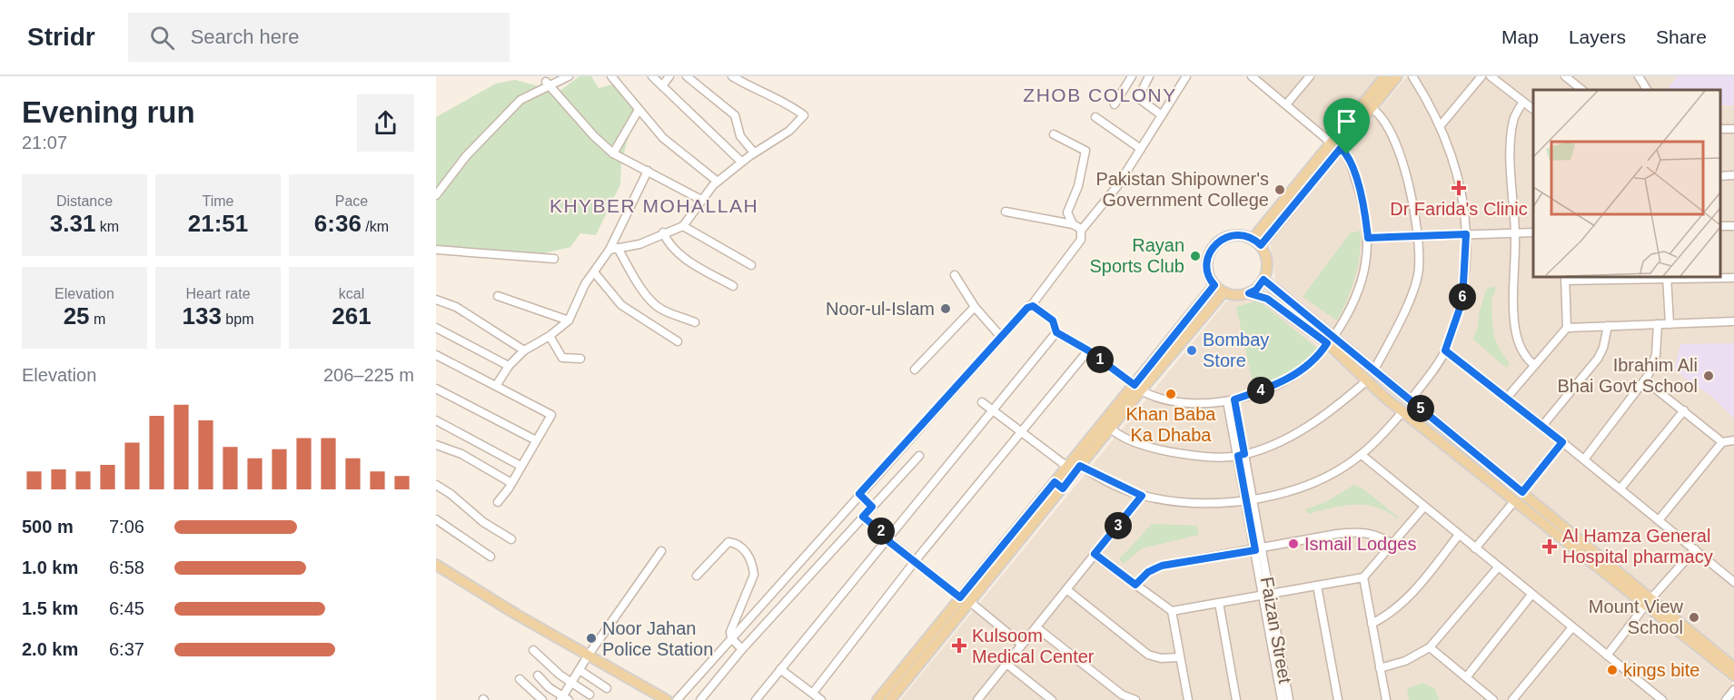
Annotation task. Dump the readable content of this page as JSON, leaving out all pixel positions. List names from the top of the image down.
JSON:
{
  "streets": {
    "street": ["Faizan Street"]
  },
  "districts": ["ZHOB COLONY", "KHYBER MOHALLAH"],
  "places": {
    "health": ["Dr Farida's Clinic", "Al Hamza General Hospital pharmacy", "Kulsoom Medical Center"],
    "other": [
      "Pakistan Shipowner's Government College",
      "Rayan Sports Club",
      "Noor-ul-Islam",
      "Bombay Store",
      "Ibrahim Ali Bhai Govt School",
      "Khan Baba Ka Dhaba",
      "Ismail Lodges",
      "Mount View School",
      "Noor Jahan Police Station",
      "kings bite"
    ]
  },
  "page": {
    "header": "Stridr",
    "search": "Search here",
    "nav": ["Map", "Layers", "Share"],
    "heading": ["Evening run", "21:07"],
    "stats": [
      ["Distance", "3.31 km"],
      ["Time", "21:51"],
      ["Pace", "6:36 /km"],
      ["Elevation", "25 m"],
      ["Heart rate", "133 bpm"],
      ["kcal", "261"]
    ],
    "pins": [
      "6",
      "1",
      "4",
      "5",
      "3",
      "2"
    ],
    "chart": ["Elevation", "206–225 m"],
    "list": [
      {
        "name": "500 m",
        "note": "7:06"
      },
      {
        "name": "1.0 km",
        "note": "6:58"
      },
      {
        "name": "1.5 km",
        "note": "6:45"
      },
      {
        "name": "2.0 km",
        "note": "6:37"
      }
    ]
  }
}
